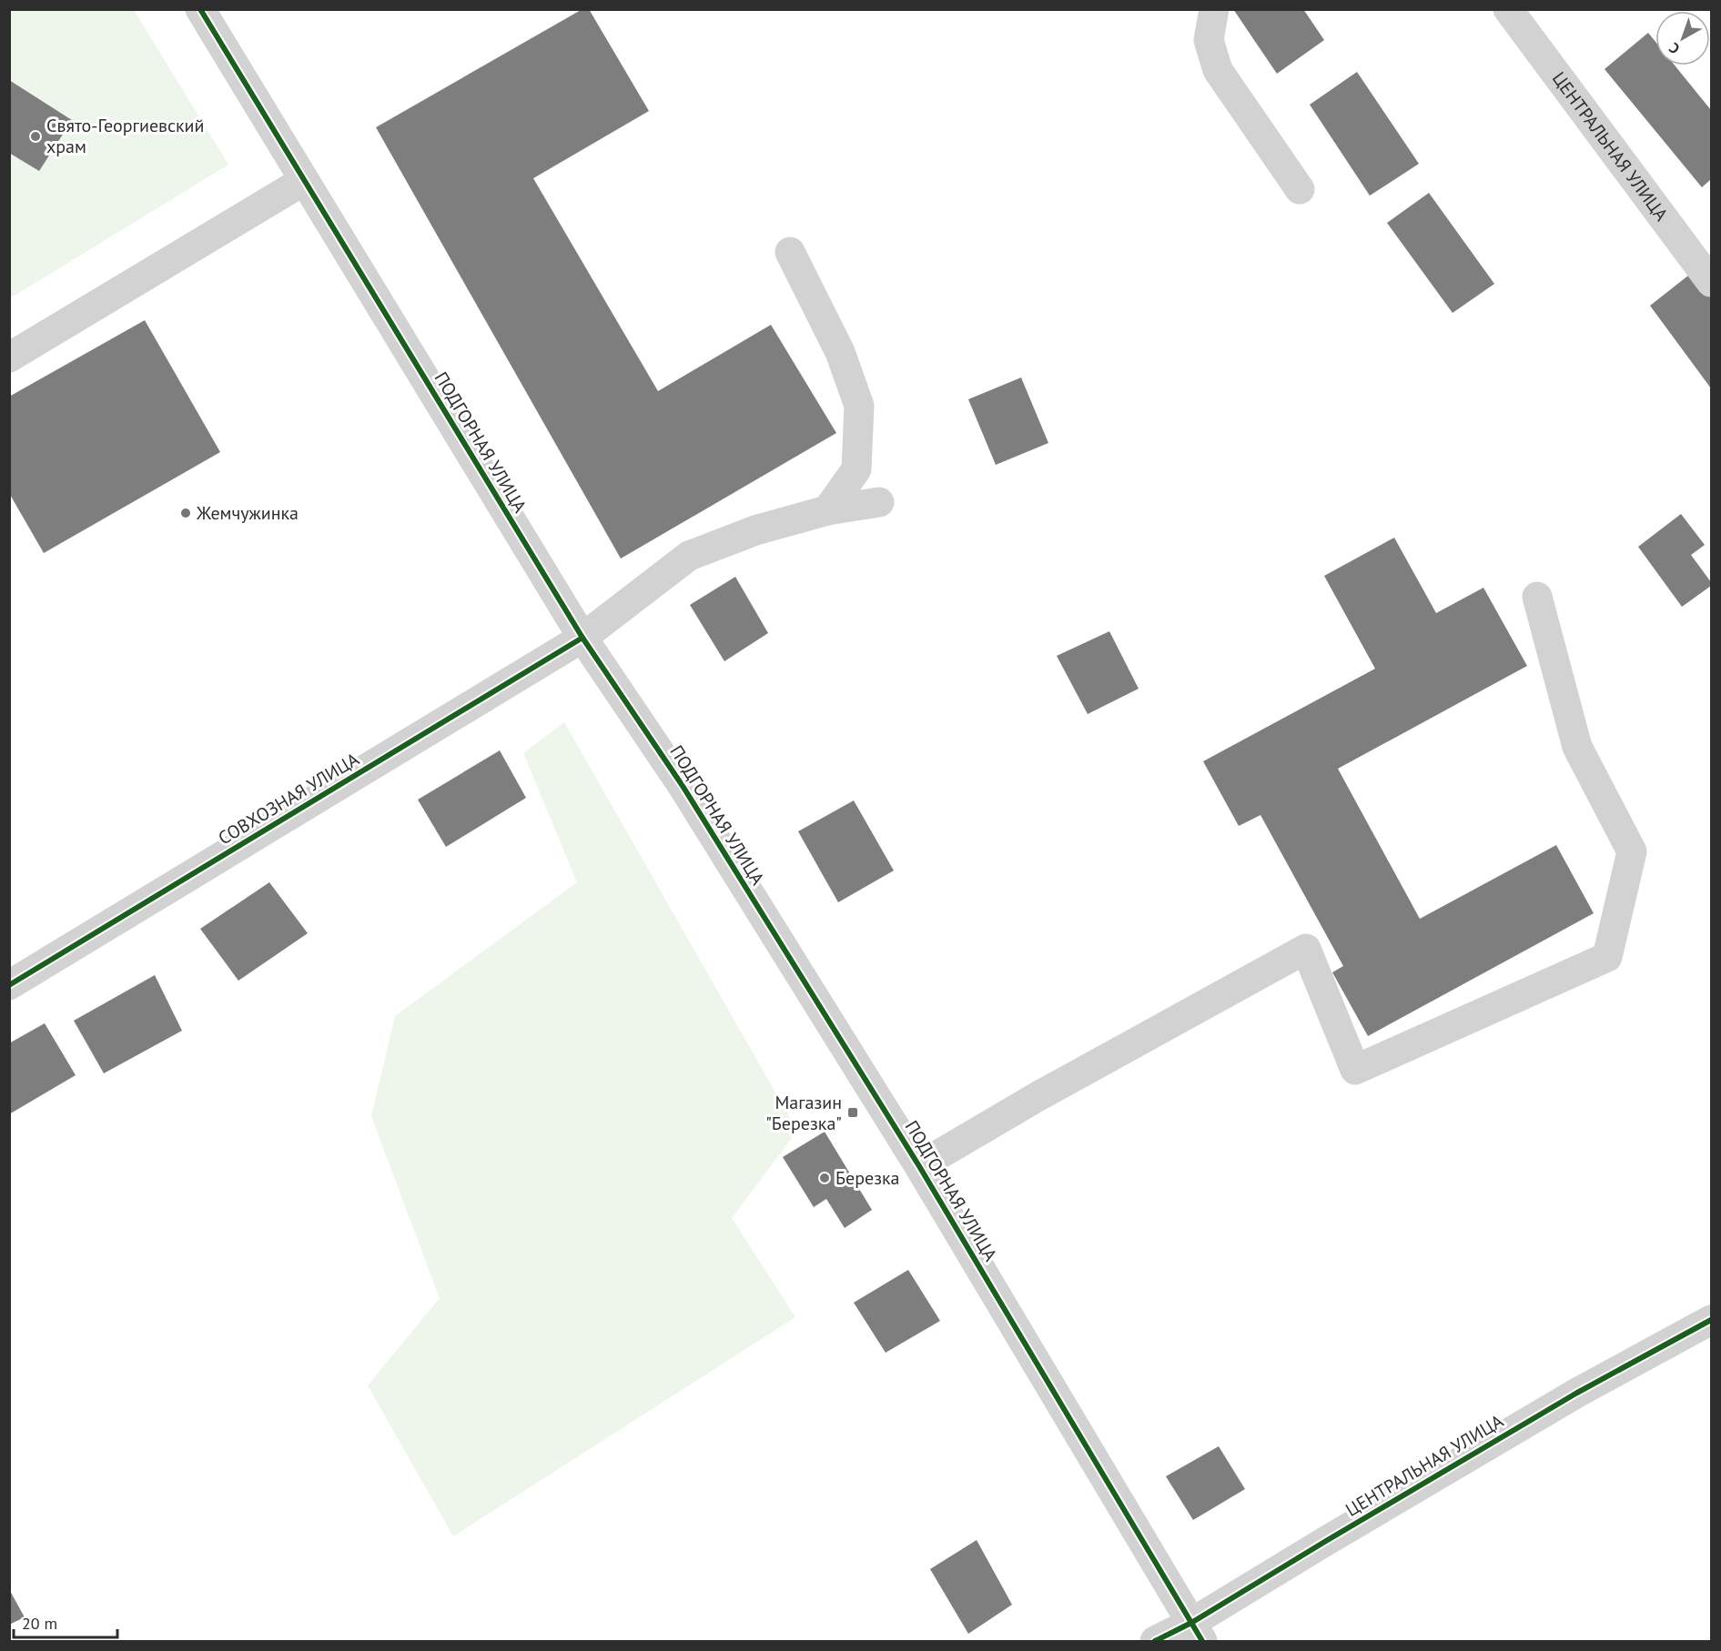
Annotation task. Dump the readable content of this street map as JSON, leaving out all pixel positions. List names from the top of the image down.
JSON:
{
  "streets": {
    "street": ["ЦЕНТРАЛЬНАЯ УЛИЦА", "ПОДГОРНАЯ УЛИЦА", "СОВХОЗНАЯ УЛИЦА"]
  },
  "crossings": [
    ["ЦЕНТРАЛЬНАЯ УЛИЦА", "ПОДГОРНАЯ УЛИЦА"],
    ["ПОДГОРНАЯ УЛИЦА", "СОВХОЗНАЯ УЛИЦА"]
  ],
  "places": {
    "other": ["Свято-Георгиевский храм", "Жемчужинка", "Березка"],
    "transit": ["Магазин \"Березка\""]
  },
  "scale_bar": "20 m",
  "north": "bottom left"
}
